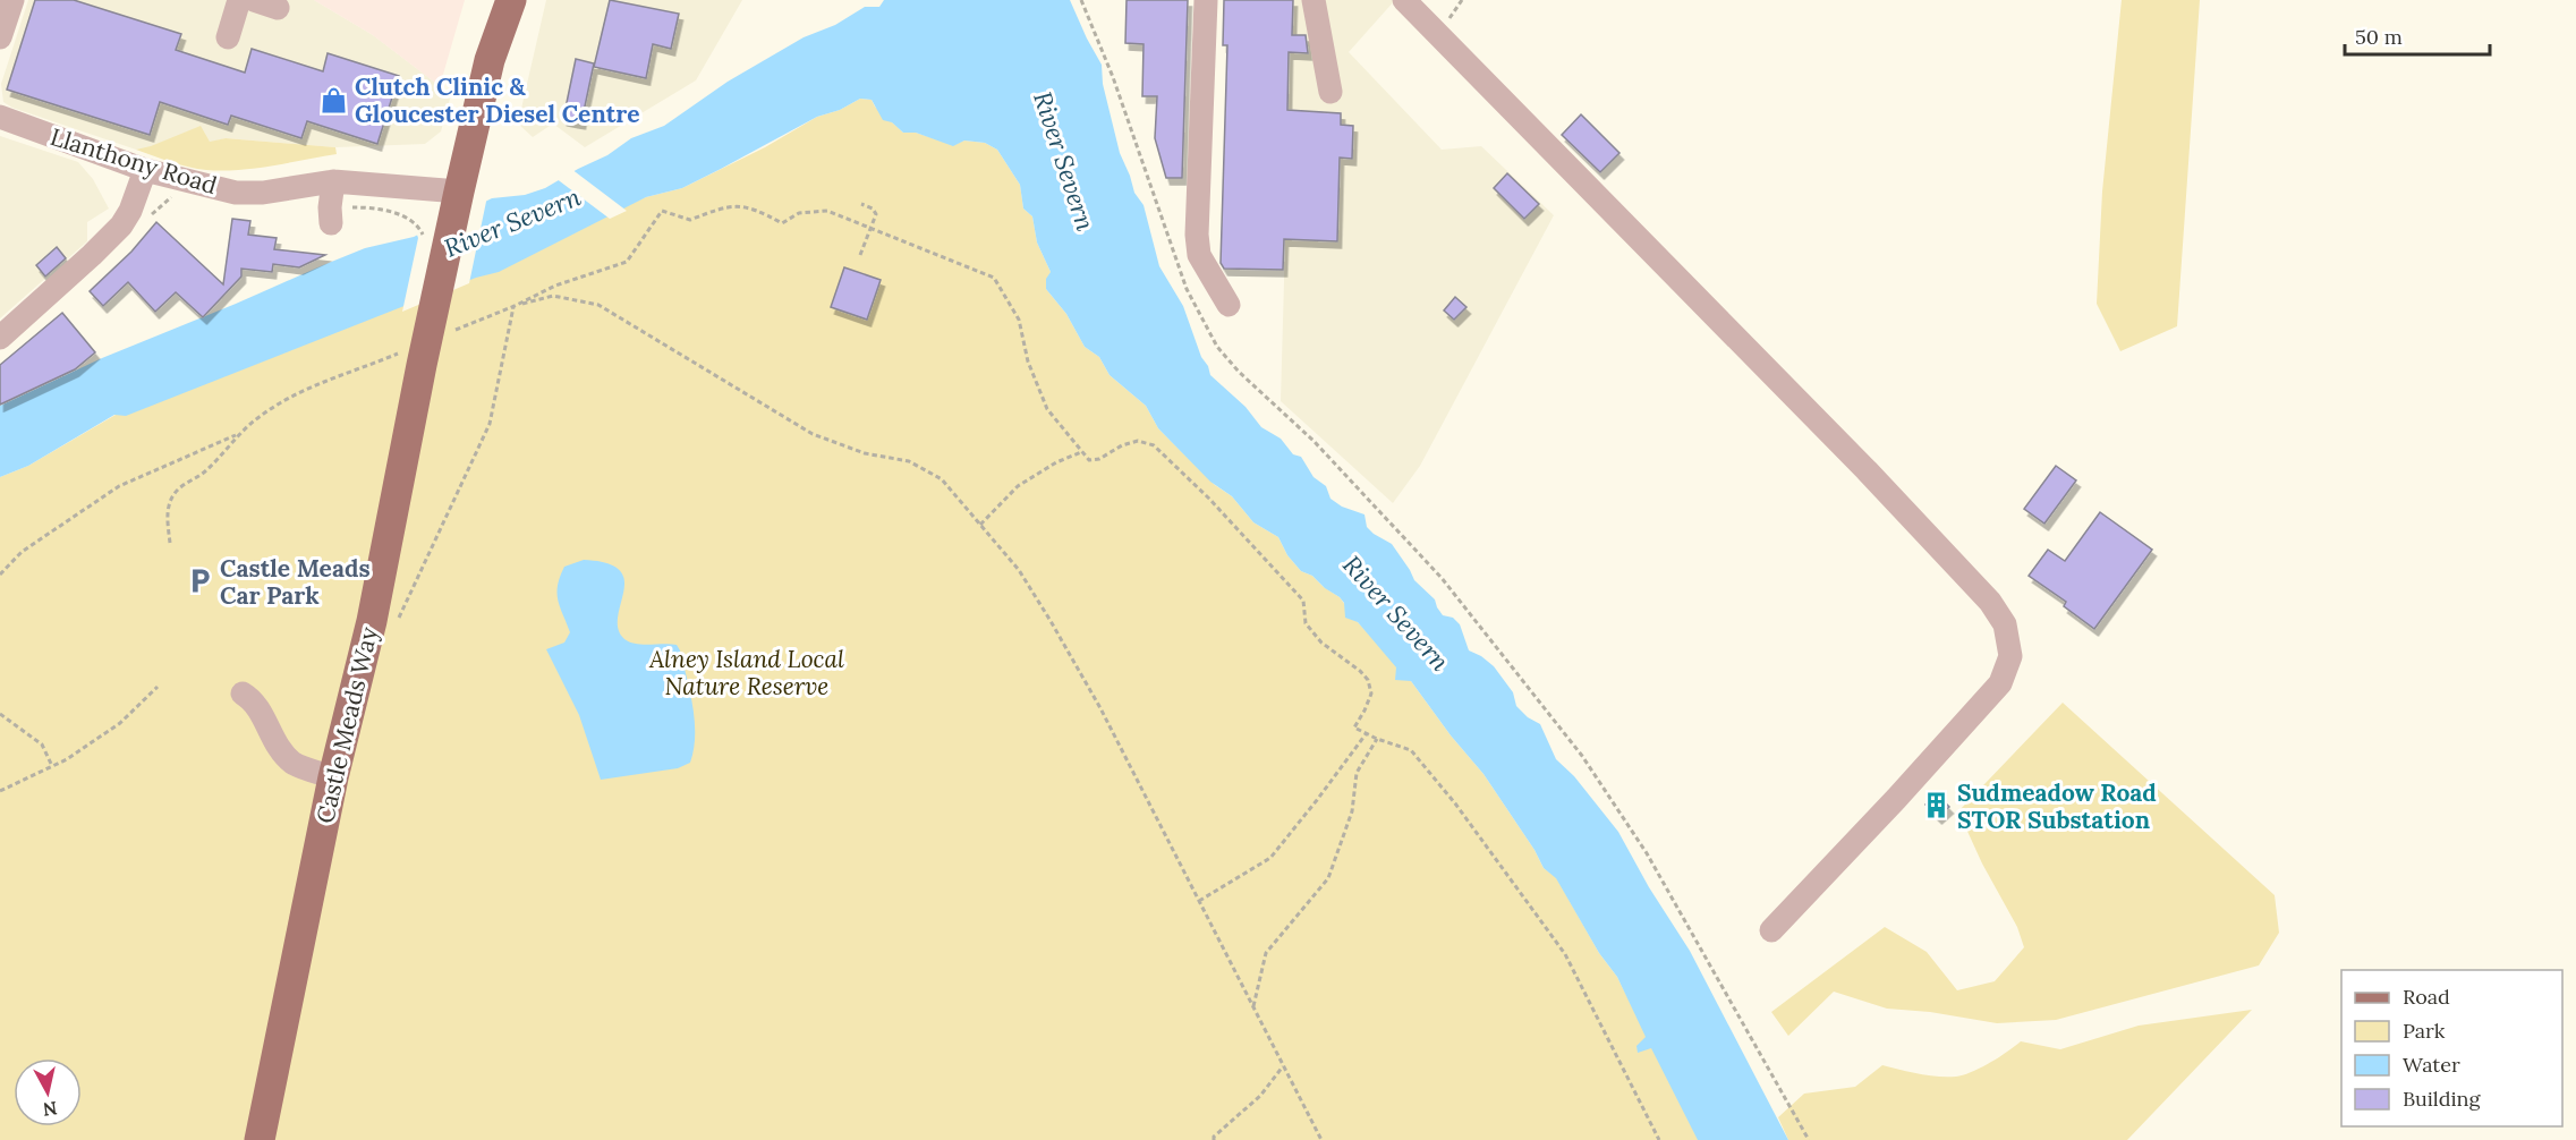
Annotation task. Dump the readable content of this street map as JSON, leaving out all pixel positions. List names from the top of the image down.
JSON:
{
  "streets": {
    "main road": ["Castle Meads Way"],
    "street": ["Llanthony Road"]
  },
  "crossings": [
    ["Llanthony Road", "Castle Meads Way"]
  ],
  "water": ["River Severn"],
  "parks": ["Alney Island Local Nature Reserve"],
  "places": {
    "shop": ["Clutch Clinic & Gloucester Diesel Centre"],
    "parking": ["Castle Meads Car Park"],
    "building": ["Sudmeadow Road STOR Substation"]
  },
  "legend": [
    "Road",
    "Park",
    "Water",
    "Building"
  ],
  "scale_bar": "50 m",
  "north": "bottom"
}
